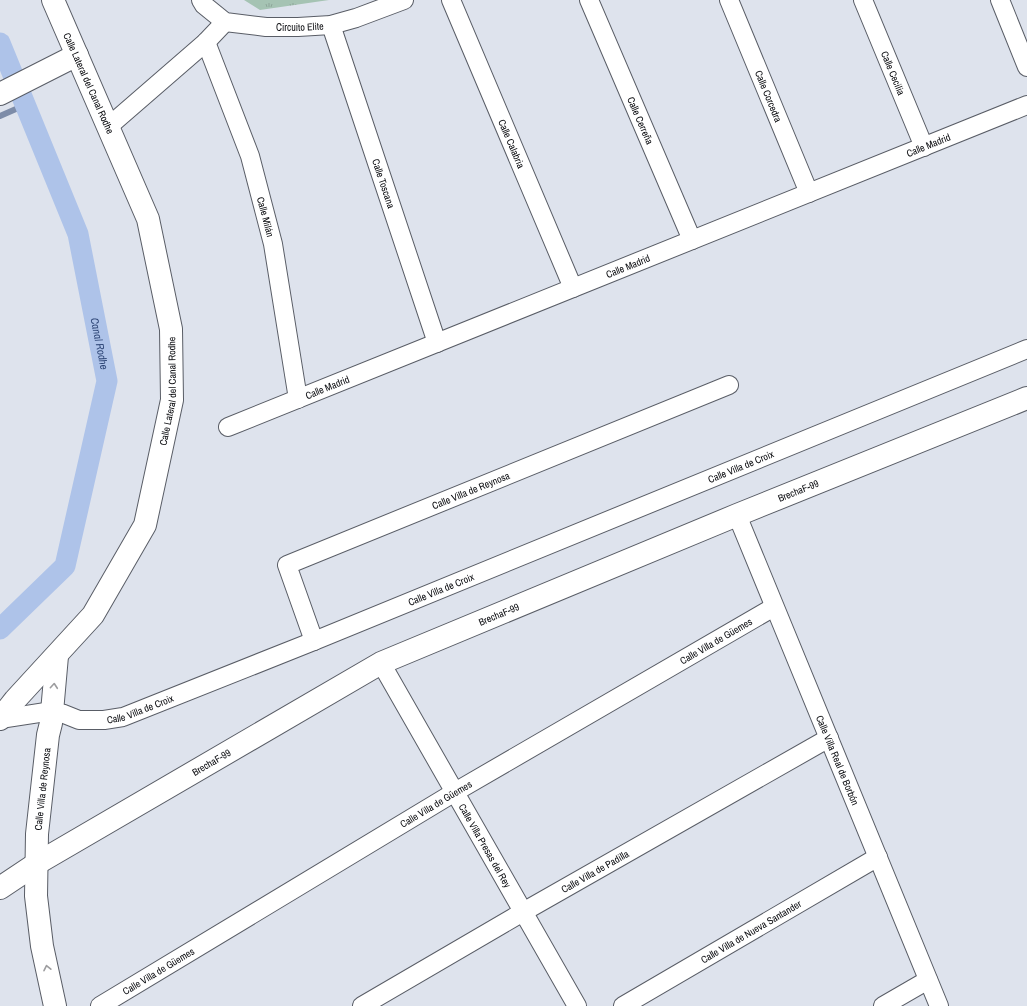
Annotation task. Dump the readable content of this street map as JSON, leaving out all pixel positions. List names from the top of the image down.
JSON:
{
  "streets": {
    "street": [
      "Circuito Elite",
      "Calle Cecilia",
      "Calle Lateral del Canal Rodhe",
      "Calle Corcedra",
      "Calle Cerreña",
      "Calle Calabria",
      "Calle Madrid",
      "Calle Toscana",
      "Calle Milán",
      "Calle Villa de Croix",
      "Calle Villa de Reynosa",
      "BrechaF-99",
      "Calle Villa de Güemes",
      "Calle Villa Real de Borbón",
      "Calle Villa Presas del Rey",
      "Calle Villa de Padilla",
      "Calle Villa de Nueva Santander"
    ]
  },
  "crossings": [
    ["Circuito Elite", "Calle Toscana"],
    ["Calle Cecilia", "Calle Madrid"],
    ["Calle Lateral del Canal Rodhe", "Calle Villa de Reynosa"],
    ["Calle Corcedra", "Calle Madrid"],
    ["Calle Cerreña", "Calle Madrid"],
    ["Calle Calabria", "Calle Madrid"],
    ["Calle Madrid", "Calle Toscana"],
    ["Calle Madrid", "Calle Milán"],
    ["Calle Villa de Croix", "Calle Villa de Reynosa"],
    ["Calle Villa de Reynosa", "BrechaF-99"],
    ["BrechaF-99", "Calle Villa Real de Borbón"],
    ["BrechaF-99", "Calle Villa Presas del Rey"],
    ["Calle Villa de Güemes", "Calle Villa Real de Borbón"],
    ["Calle Villa de Güemes", "Calle Villa Presas del Rey"],
    ["Calle Villa Real de Borbón", "Calle Villa de Padilla"],
    ["Calle Villa Real de Borbón", "Calle Villa de Nueva Santander"],
    ["Calle Villa Presas del Rey", "Calle Villa de Padilla"]
  ],
  "water": ["Canal Rodhe"]
}
